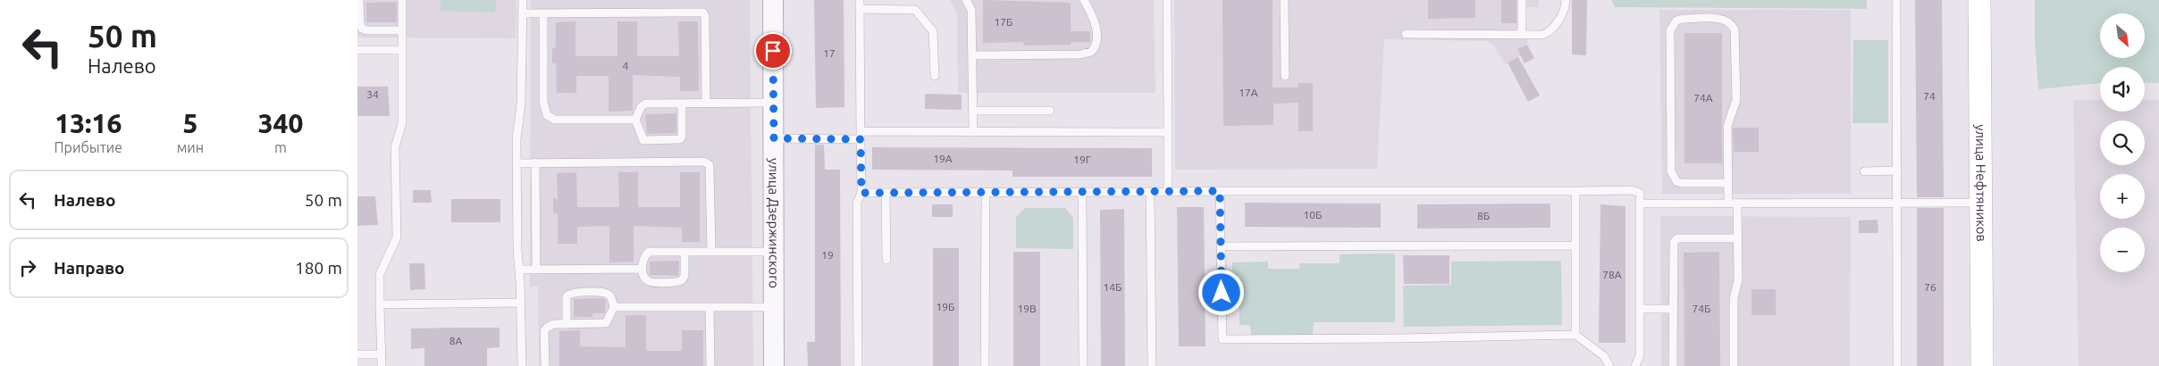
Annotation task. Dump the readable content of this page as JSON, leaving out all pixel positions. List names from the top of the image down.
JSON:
{
  "streets": {
    "main road": ["улица Нефтяников"],
    "street": ["улица Дзержинского"]
  },
  "house_numbers": [
    "17Б",
    "17",
    "4",
    "17А",
    "34",
    "74",
    "74А",
    "19А",
    "19Г",
    "10Б",
    "8Б",
    "19",
    "78А",
    "14Б",
    "76",
    "19Б",
    "19В",
    "74Б",
    "8А"
  ],
  "north": "bottom right",
  "page": {
    "turn": ["50 m", "Налево"],
    "map_buttons": ["+", "−"],
    "eta": [
      "13:16",
      "Прибытие",
      "5",
      "мин",
      "340",
      "m"
    ],
    "list": [
      {
        "name": "Налево",
        "value": "50 m"
      },
      {
        "name": "Направо",
        "value": "180 m"
      }
    ]
  }
}
